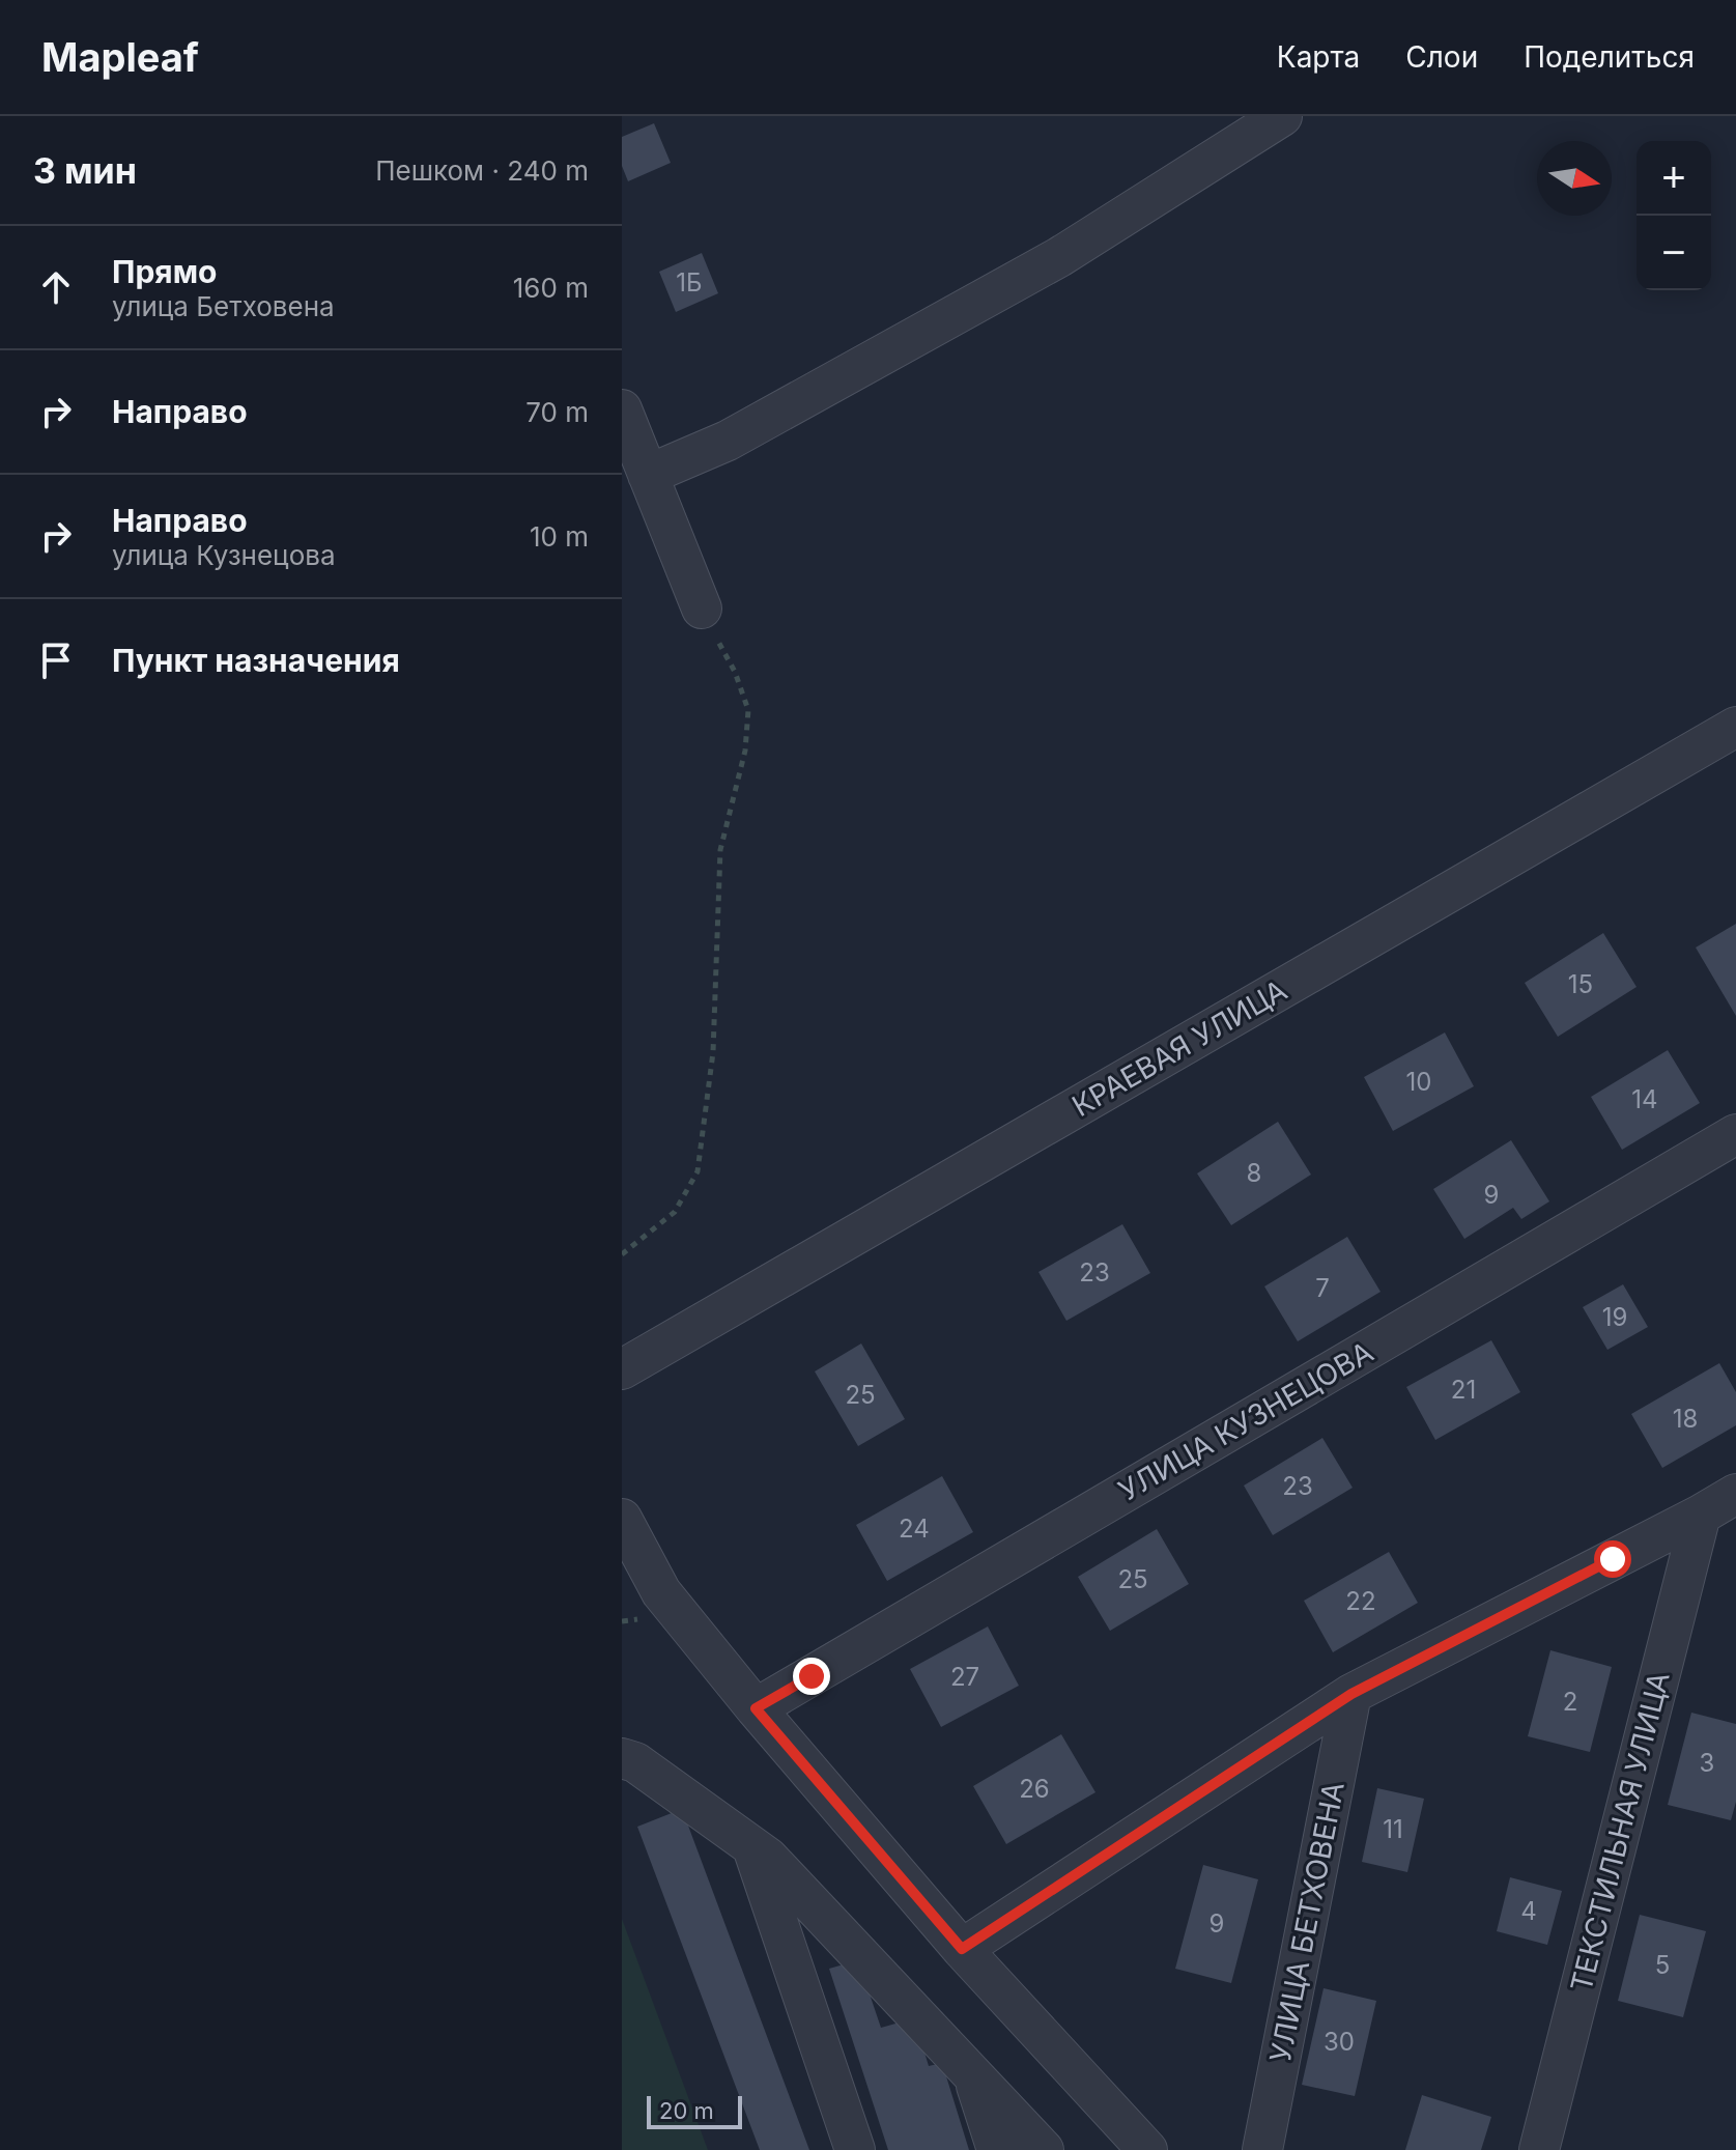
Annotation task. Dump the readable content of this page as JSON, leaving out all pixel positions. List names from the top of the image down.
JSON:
{
  "streets": {
    "street": [
      "КРАЕВАЯ УЛИЦА",
      "УЛИЦА КУЗНЕЦОВА",
      "ТЕКСТИЛЬНАЯ УЛИЦА",
      "УЛИЦА БЕТХОВЕНА"
    ]
  },
  "house_numbers": [
    "1Б",
    "15",
    "10",
    "14",
    "8",
    "9",
    "23",
    "7",
    "19",
    "21",
    "25",
    "18",
    "23",
    "24",
    "25",
    "22",
    "27",
    "2",
    "3",
    "26",
    "11",
    "4",
    "9",
    "5",
    "30"
  ],
  "scale_bar": "20 m",
  "north": "right",
  "page": {
    "header": "Mapleaf",
    "nav": ["Карта", "Слои", "Поделиться"],
    "heading": ["3 мин", "Пешком · 240 m"],
    "map_buttons": ["+", "−"],
    "list": [
      ["Прямо", "улица Бетховена", "160 m"],
      ["Направо", "70 m"],
      ["Направо", "улица Кузнецова", "10 m"],
      "Пункт назначения"
    ],
    "scale": "20 m"
  }
}
